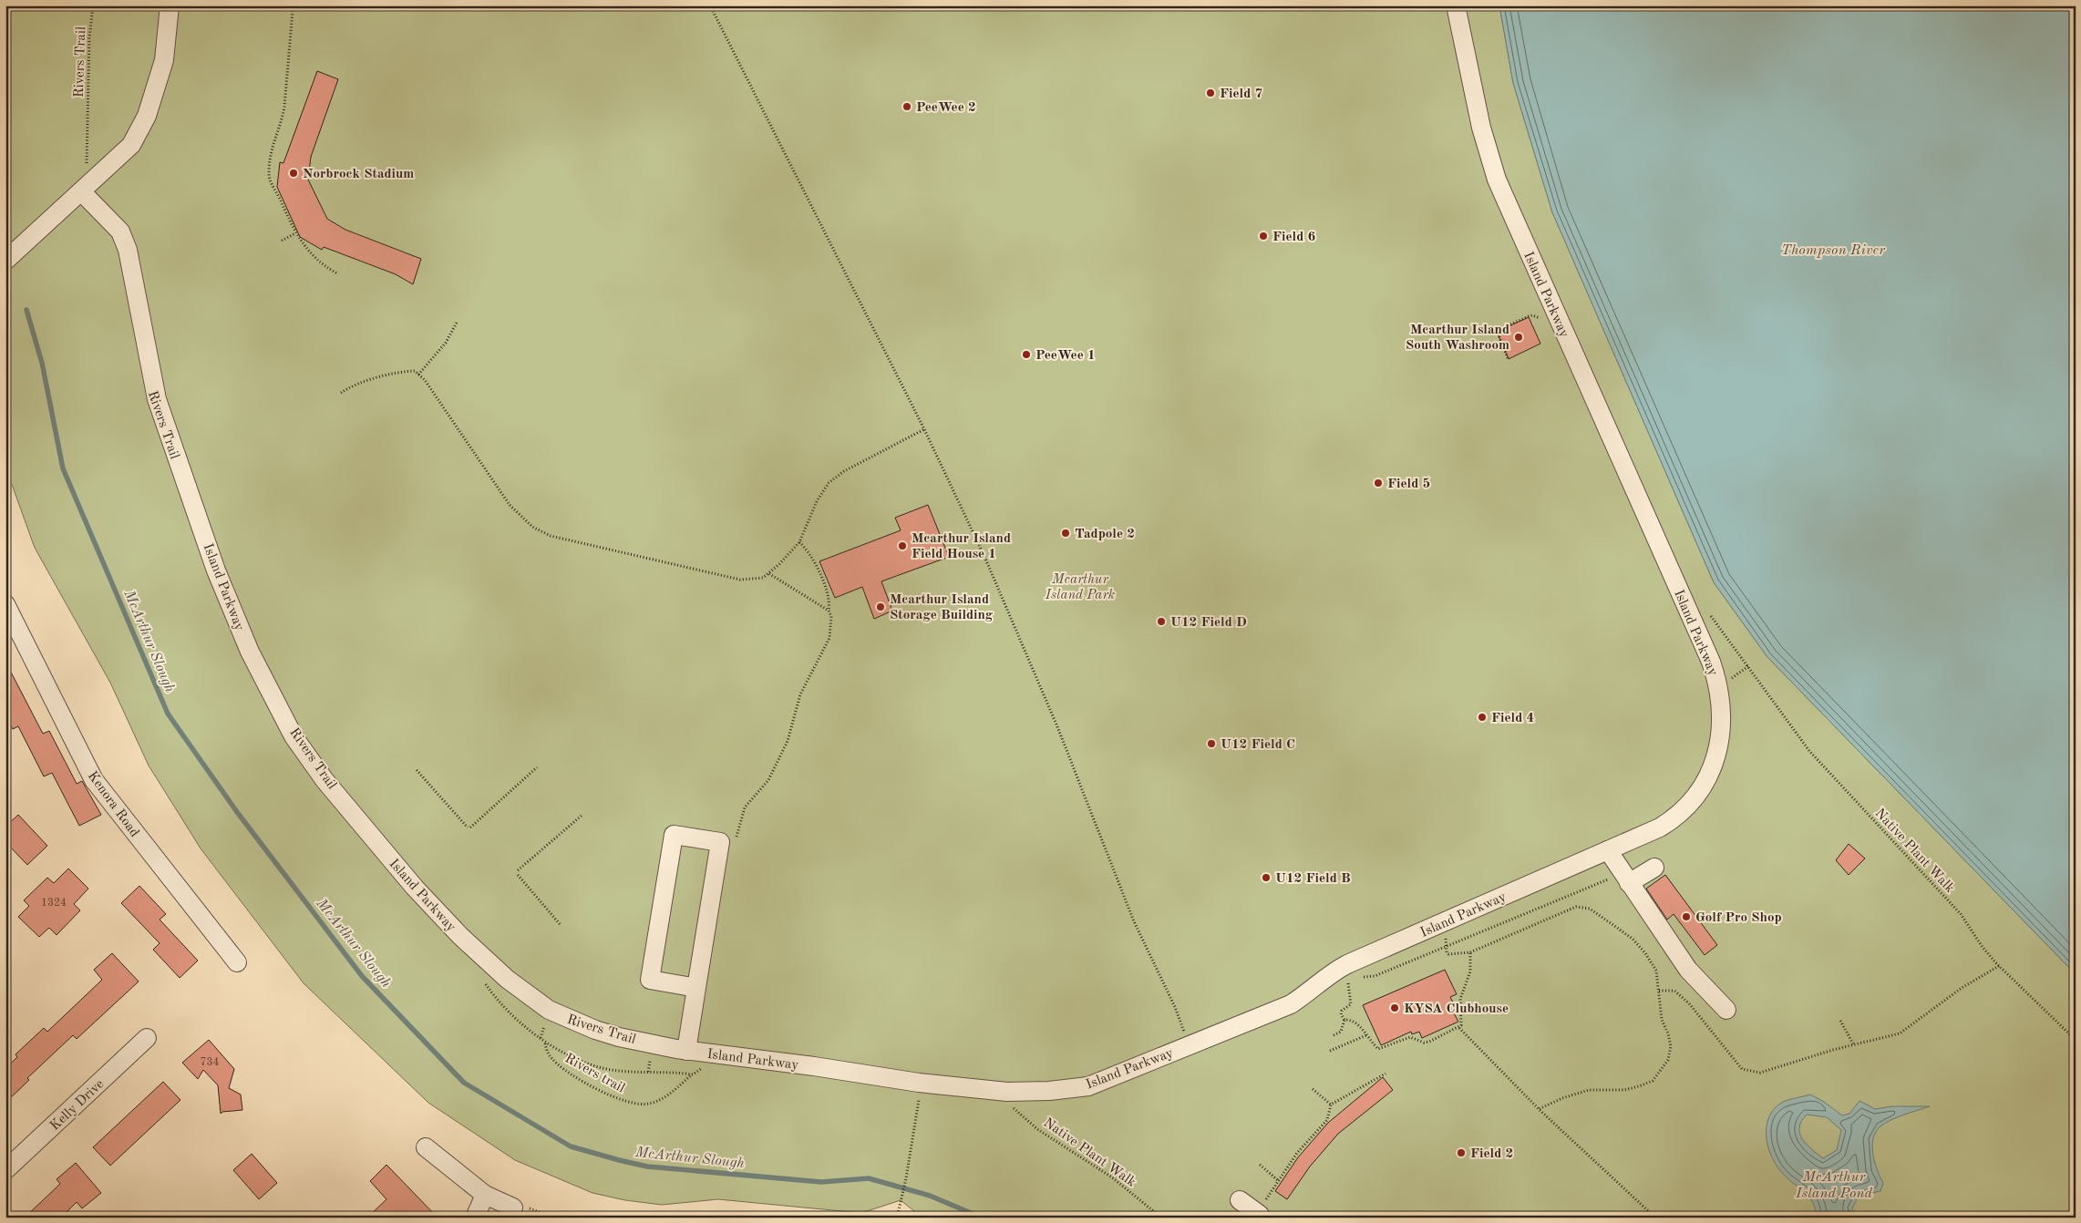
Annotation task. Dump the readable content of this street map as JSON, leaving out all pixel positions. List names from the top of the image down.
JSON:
{
  "streets": {
    "street": ["Island Parkway", "Kenora Road", "Kelly Drive"],
    "path": ["Rivers Trail", "Native Plant Walk", "Rivers trail"]
  },
  "water": ["Thompson River", "McArthur Slough", "McArthur Island Pond"],
  "parks": ["Mcarthur Island Park"],
  "places": [
    "Field 7",
    "PeeWee 2",
    "Norbrock Stadium",
    "Field 6",
    "Mcarthur Island South Washroom",
    "PeeWee 1",
    "Field 5",
    "Tadpole 2",
    "Mcarthur Island Field House 1",
    "Mcarthur Island Storage Building",
    "U12 Field D",
    "Field 4",
    "U12 Field C",
    "U12 Field B",
    "Golf Pro Shop",
    "KYSA Clubhouse",
    "Field 2"
  ],
  "house_numbers": ["1324", "734"]
}
